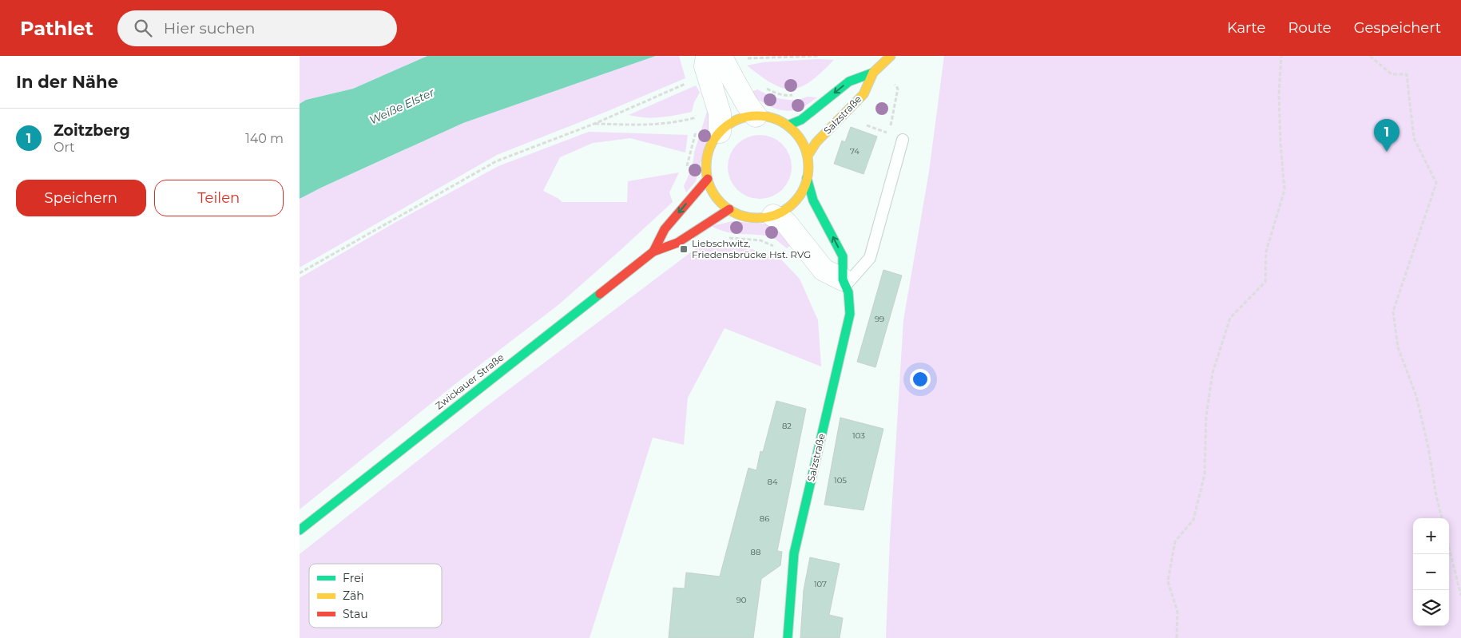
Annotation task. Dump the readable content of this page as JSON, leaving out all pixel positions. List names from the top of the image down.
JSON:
{
  "streets": {
    "main road": ["Salzstraße", "Zwickauer Straße"]
  },
  "crossings": [
    ["Salzstraße", "Zwickauer Straße"]
  ],
  "water": ["Weiße Elster"],
  "places": {
    "transit": ["Liebschwitz, Friedensbrücke Hst. RVG"]
  },
  "house_numbers": [
    "74",
    "99",
    "82",
    "103",
    "105",
    "84",
    "86",
    "88",
    "107",
    "90"
  ],
  "legend": ["Frei", "Zäh", "Stau"],
  "page": {
    "header": "Pathlet",
    "search": "Hier suchen",
    "nav": ["Karte", "Route", "Gespeichert"],
    "heading": "In der Nähe",
    "list": [
      {
        "mark": "1",
        "name": "Zoitzberg",
        "note": "Ort",
        "value": "140 m"
      }
    ],
    "pins": "1",
    "buttons": ["Speichern", "Teilen"],
    "map_buttons": ["+", "−"]
  }
}
